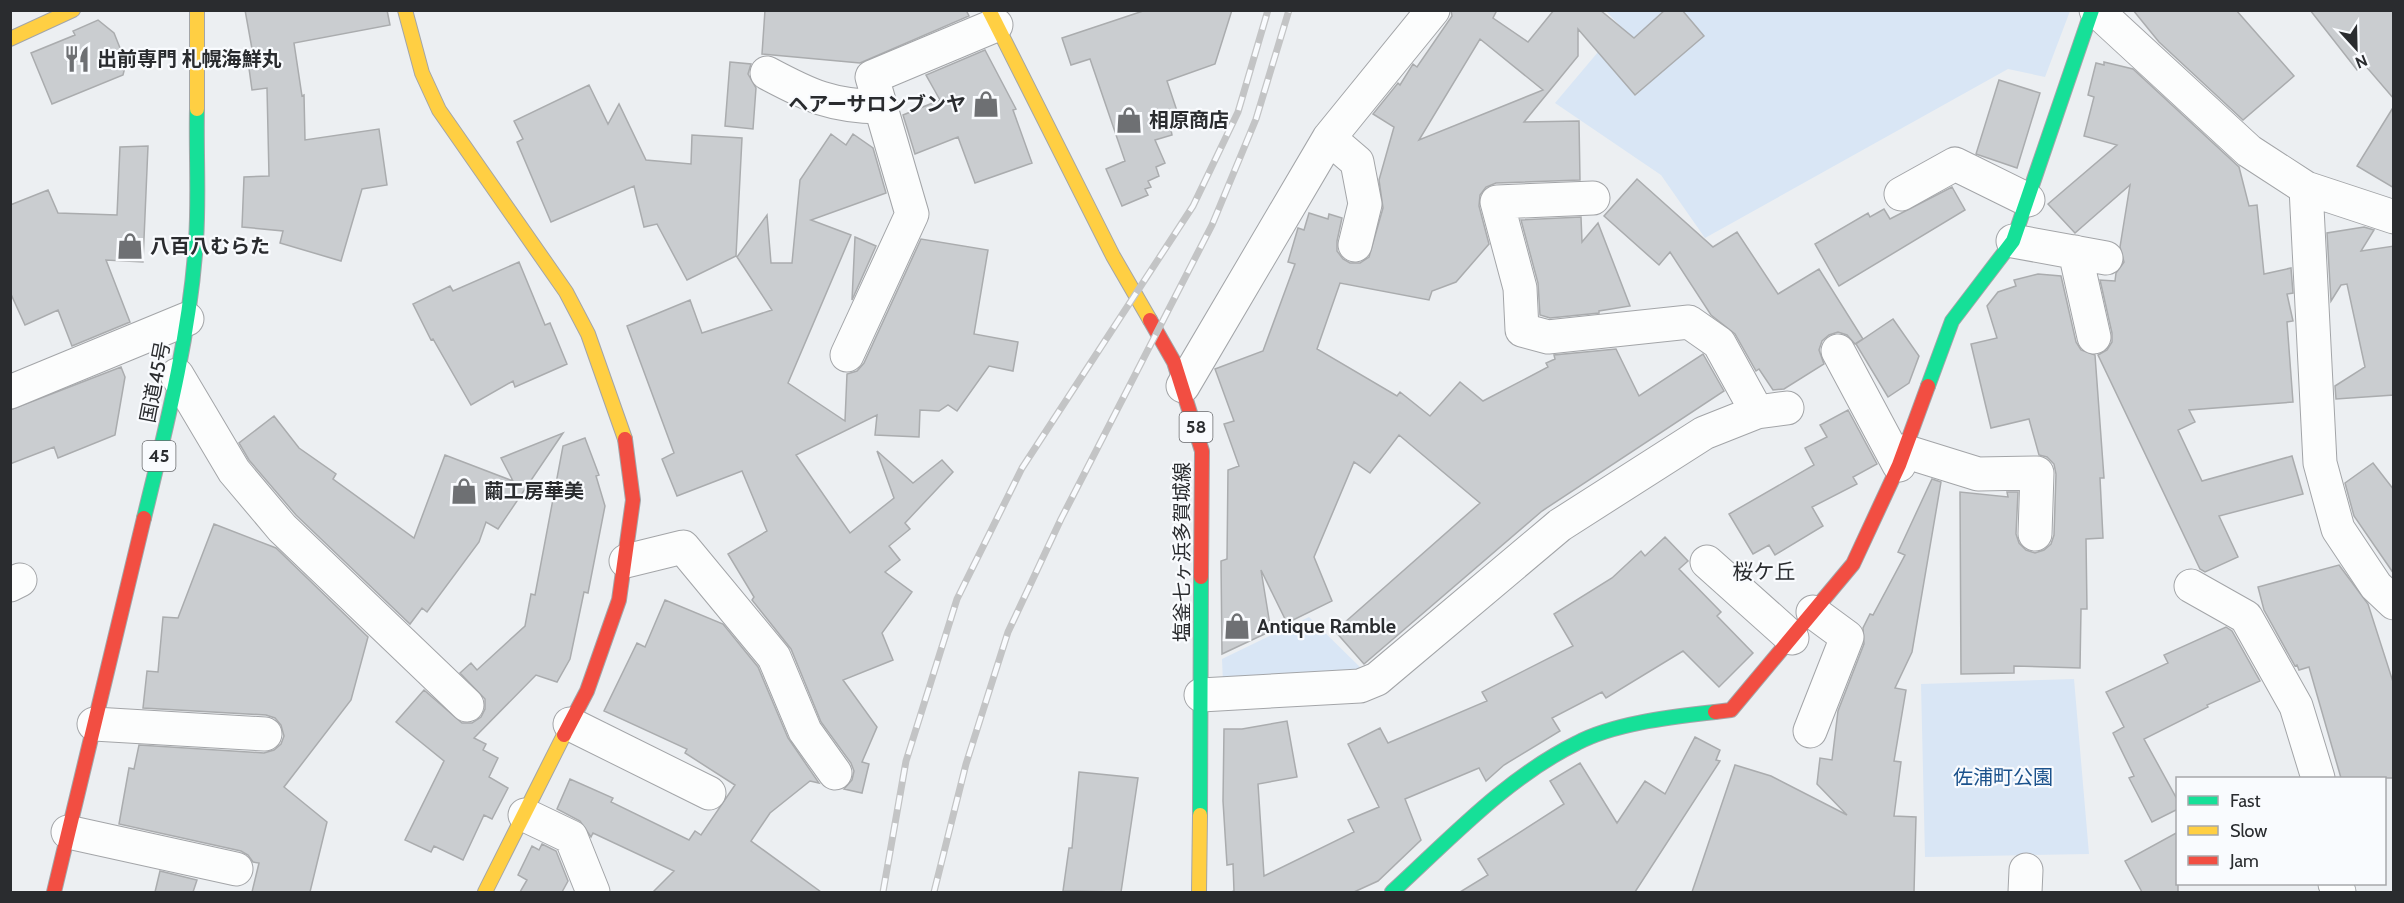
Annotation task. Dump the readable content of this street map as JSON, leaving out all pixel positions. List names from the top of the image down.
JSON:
{
  "streets": {
    "main road": [
      "国道45号",
      "58",
      "45",
      "塩釜七ヶ浜多賀城線"
    ]
  },
  "districts": ["桜ケ丘"],
  "parks": ["佐浦町公園"],
  "places": {
    "restaurant": ["出前専門 札幌海鮮丸"],
    "shop": [
      "ヘアーサロンブンヤ",
      "相原商店",
      "八百八むらた",
      "繭工房華美",
      "Antique Ramble"
    ]
  },
  "legend": ["Fast", "Slow", "Jam"],
  "north": "bottom"
}
